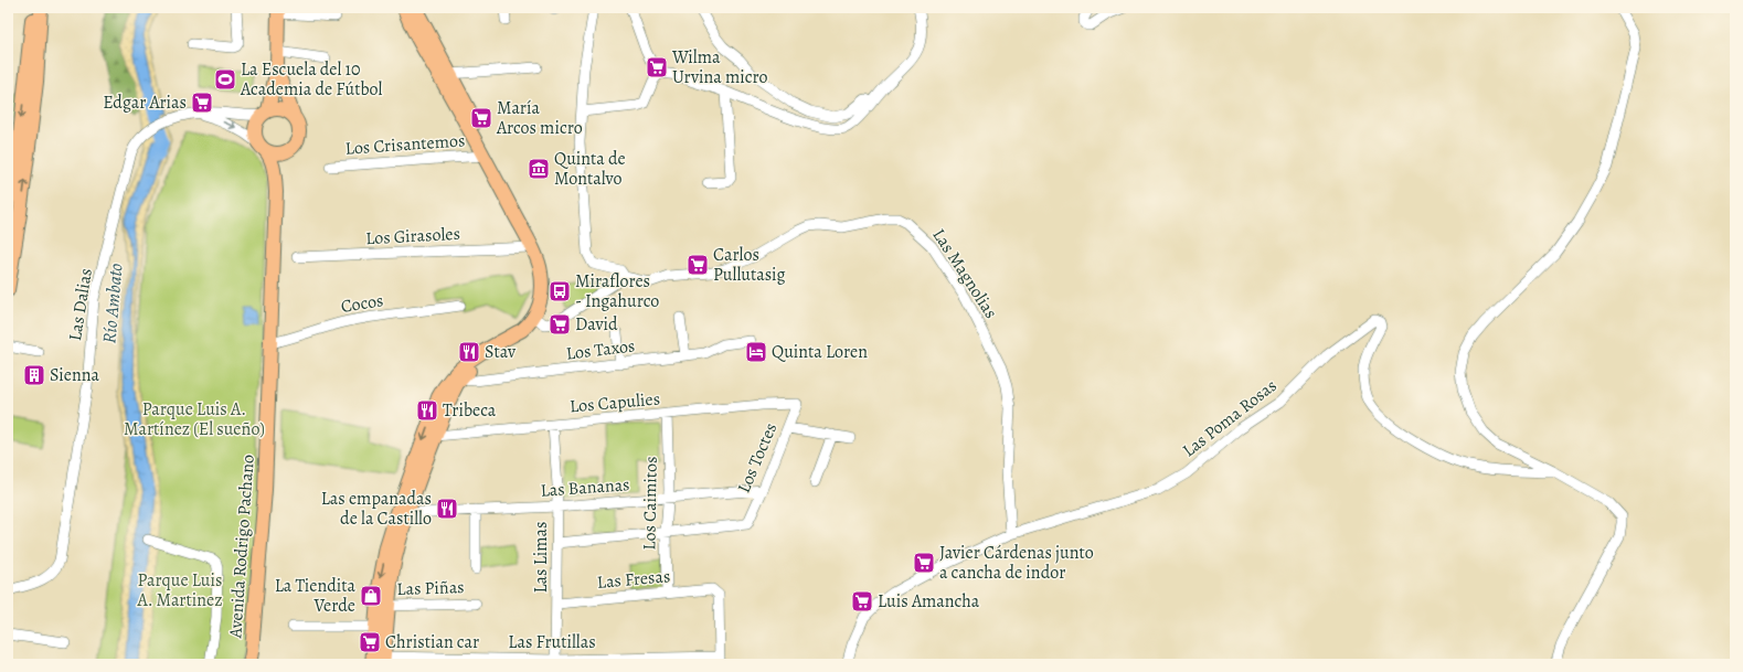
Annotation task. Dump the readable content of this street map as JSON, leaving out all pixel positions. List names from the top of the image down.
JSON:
{
  "streets": {
    "main road": ["Avenida Rodrigo Pachano"],
    "street": [
      "Los Crisantemos",
      "Los Girasoles",
      "Las Magnolias",
      "Cocos",
      "Las Dalias",
      "Los Taxos",
      "Los Capulies",
      "Las Poma Rosas",
      "Los Toctes",
      "Las Bananas",
      "Los Caimitos",
      "Las Limas",
      "Las Fresas",
      "Las Piñas",
      "Las Frutillas"
    ]
  },
  "crossings": [
    ["Las Magnolias", "Las Poma Rosas"],
    ["Cocos", "Avenida Rodrigo Pachano"],
    ["Las Dalias", "Avenida Rodrigo Pachano"],
    ["Los Capulies", "Los Toctes"],
    ["Los Capulies", "Los Caimitos"],
    ["Los Capulies", "Las Limas"],
    ["Los Toctes", "Las Bananas"],
    ["Los Toctes", "Los Caimitos"],
    ["Las Bananas", "Los Caimitos"],
    ["Las Bananas", "Las Limas"],
    ["Los Caimitos", "Las Fresas"],
    ["Las Limas", "Las Fresas"],
    ["Las Limas", "Las Frutillas"],
    ["Las Fresas", "Las Frutillas"]
  ],
  "water": ["Río Ambato"],
  "parks": ["Parque Luis A. Martínez (El sueño)", "Parque Luis A. Martinez"],
  "places": {
    "supermarket": [
      "Wilma Urvina micro",
      "Edgar Arias",
      "María Arcos micro",
      "Carlos Pullutasig",
      "David",
      "Javier Cárdenas junto a cancha de indor",
      "Luis Amancha",
      "Christian car"
    ],
    "sports": ["La Escuela del 10 Academia de Fútbol"],
    "museum": ["Quinta de Montalvo"],
    "bus stop": ["Miraflores - Ingahurco"],
    "restaurant": ["Stav", "Tribeca", "Las empanadas de la Castillo"],
    "hotel": ["Quinta Loren"],
    "building": ["Sienna"],
    "shop": ["La Tiendita Verde"]
  }
}
